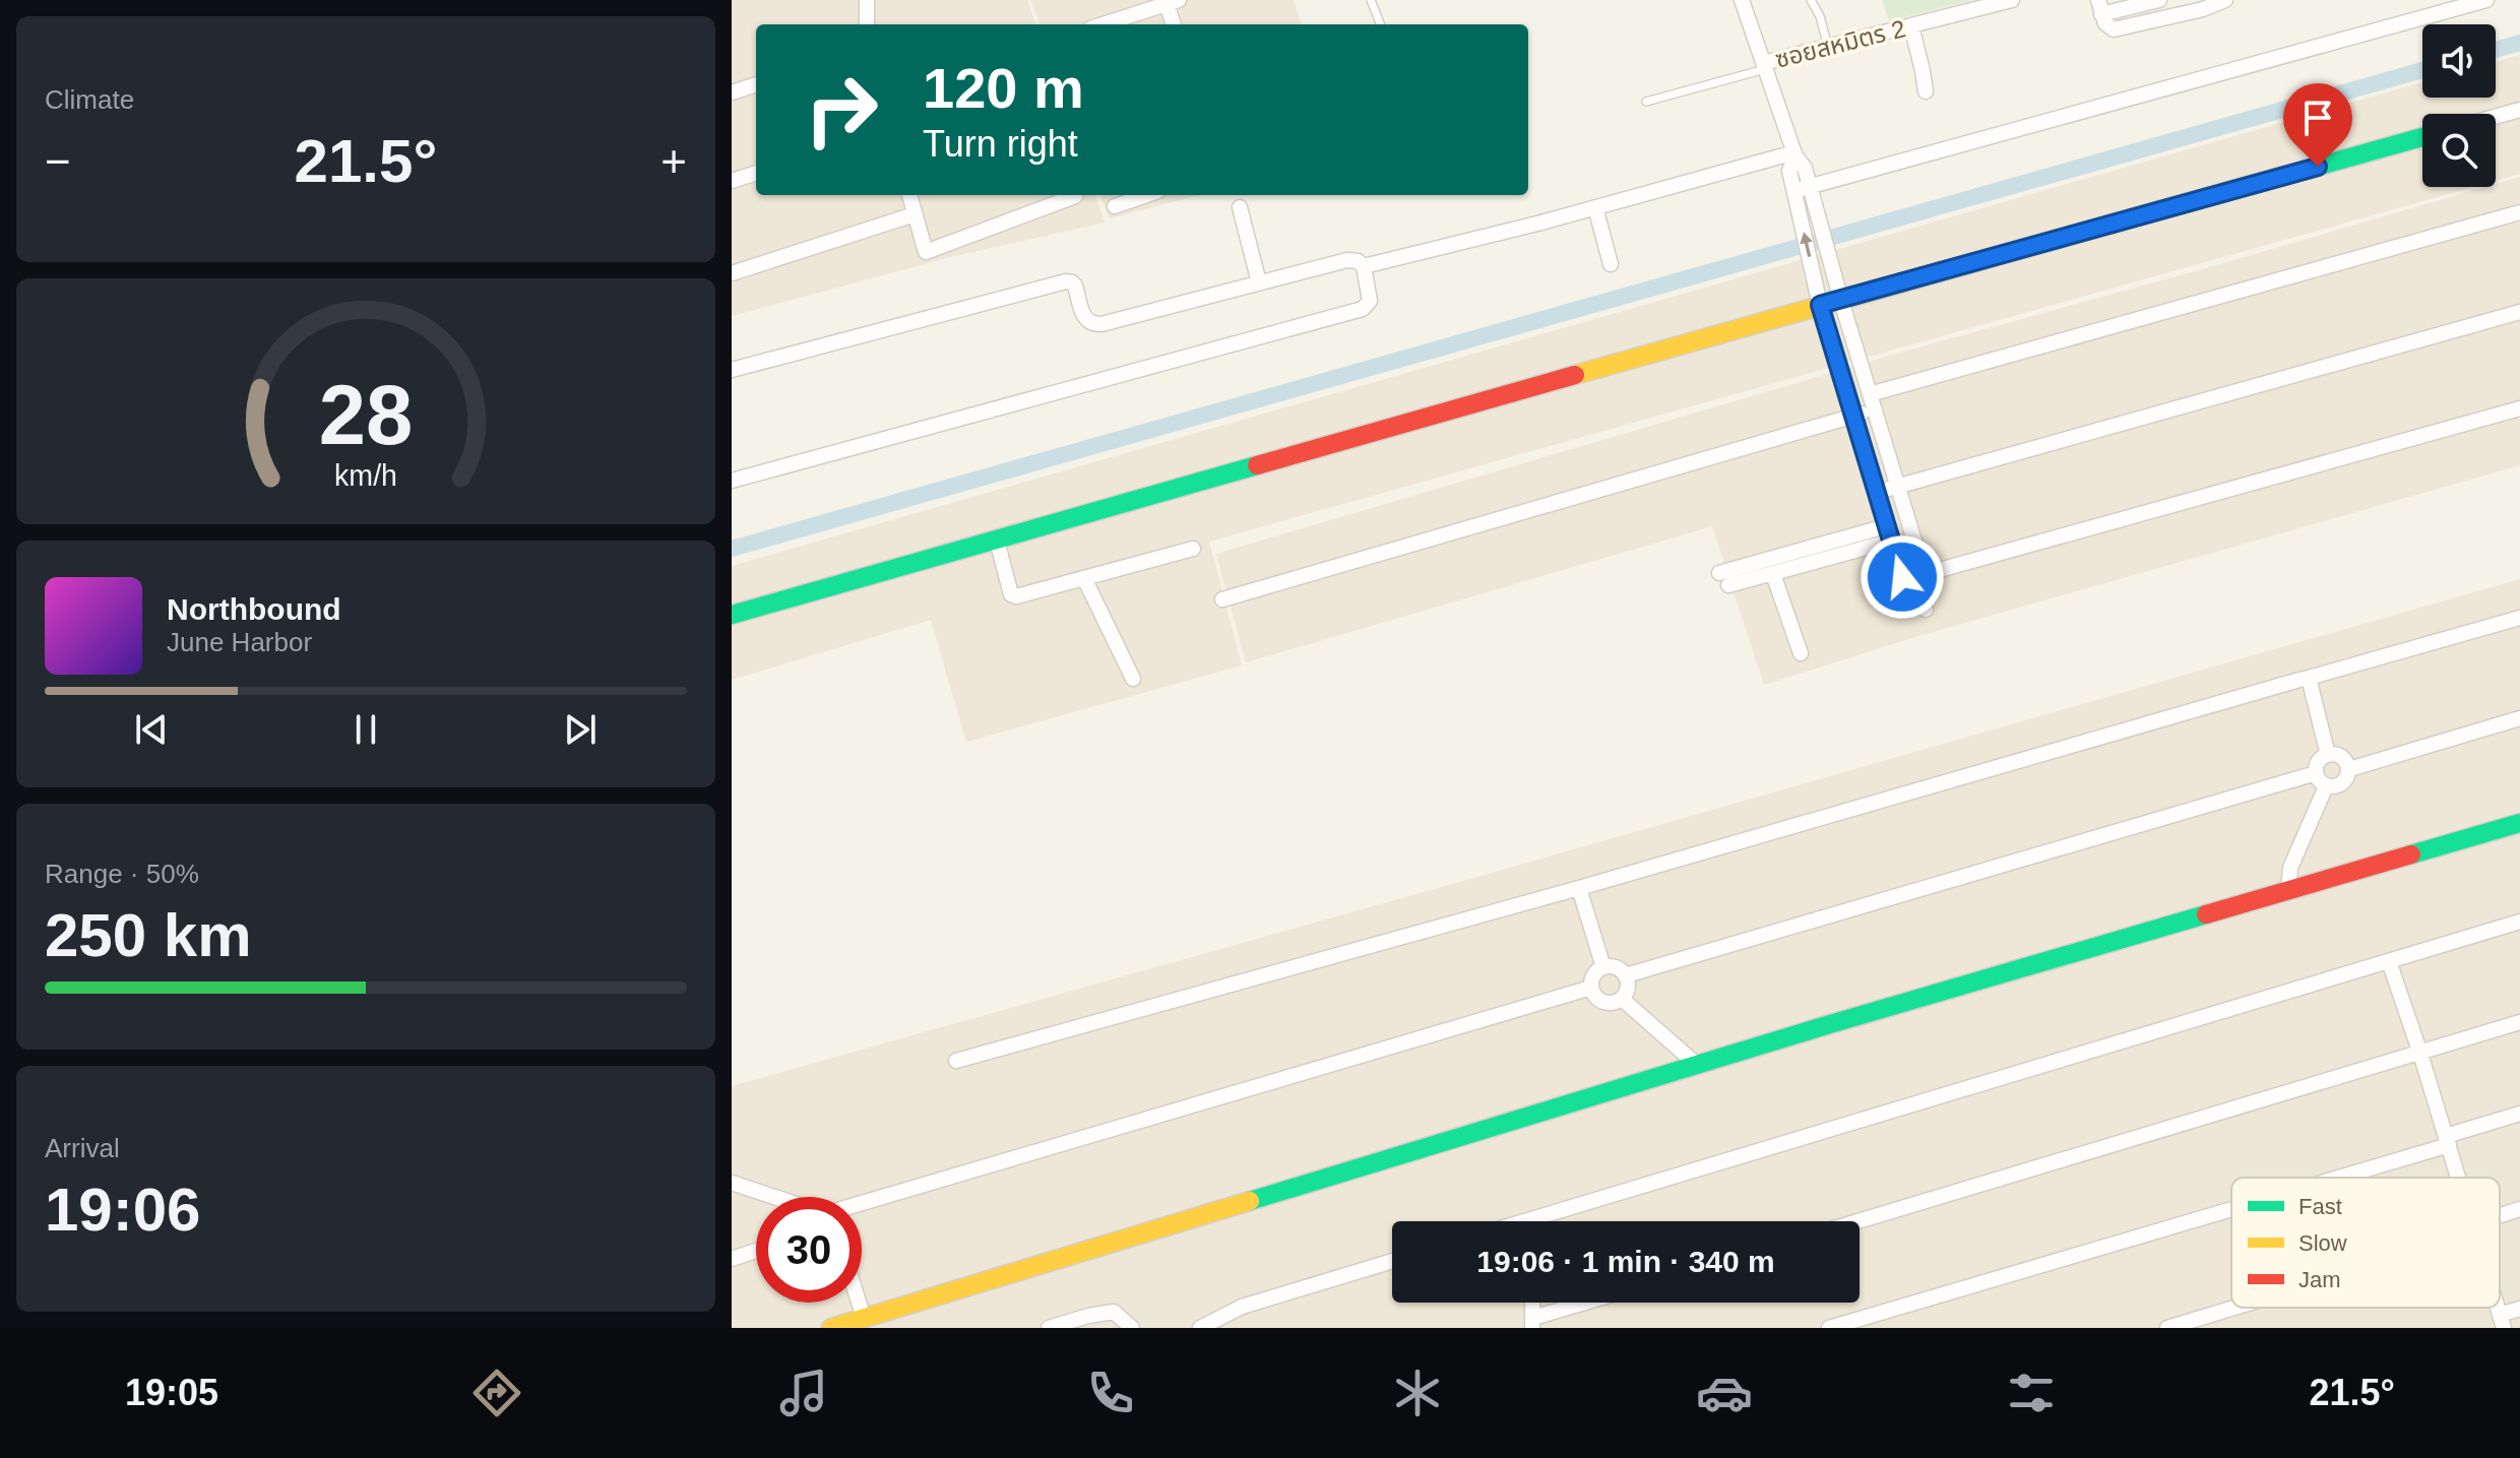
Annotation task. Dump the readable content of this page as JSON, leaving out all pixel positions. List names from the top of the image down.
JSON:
{
  "streets": {
    "street": ["ซอยสหมิตร 2"]
  },
  "legend": ["Fast", "Slow", "Jam"],
  "page": {
    "tile": [
      "Climate",
      ["Range · 50%", "250 km"],
      ["Arrival", "19:06"]
    ],
    "turn": ["120 m", "Turn right"],
    "heat": ["−", "21.5°", "+"],
    "song": ["Northbound", "June Harbor"],
    "limit": "30",
    "trip": "19:06 · 1 min · 340 m",
    "tabs": ["19:05", "21.5°"],
    "gauge": ["28", "km/h"]
  }
}
